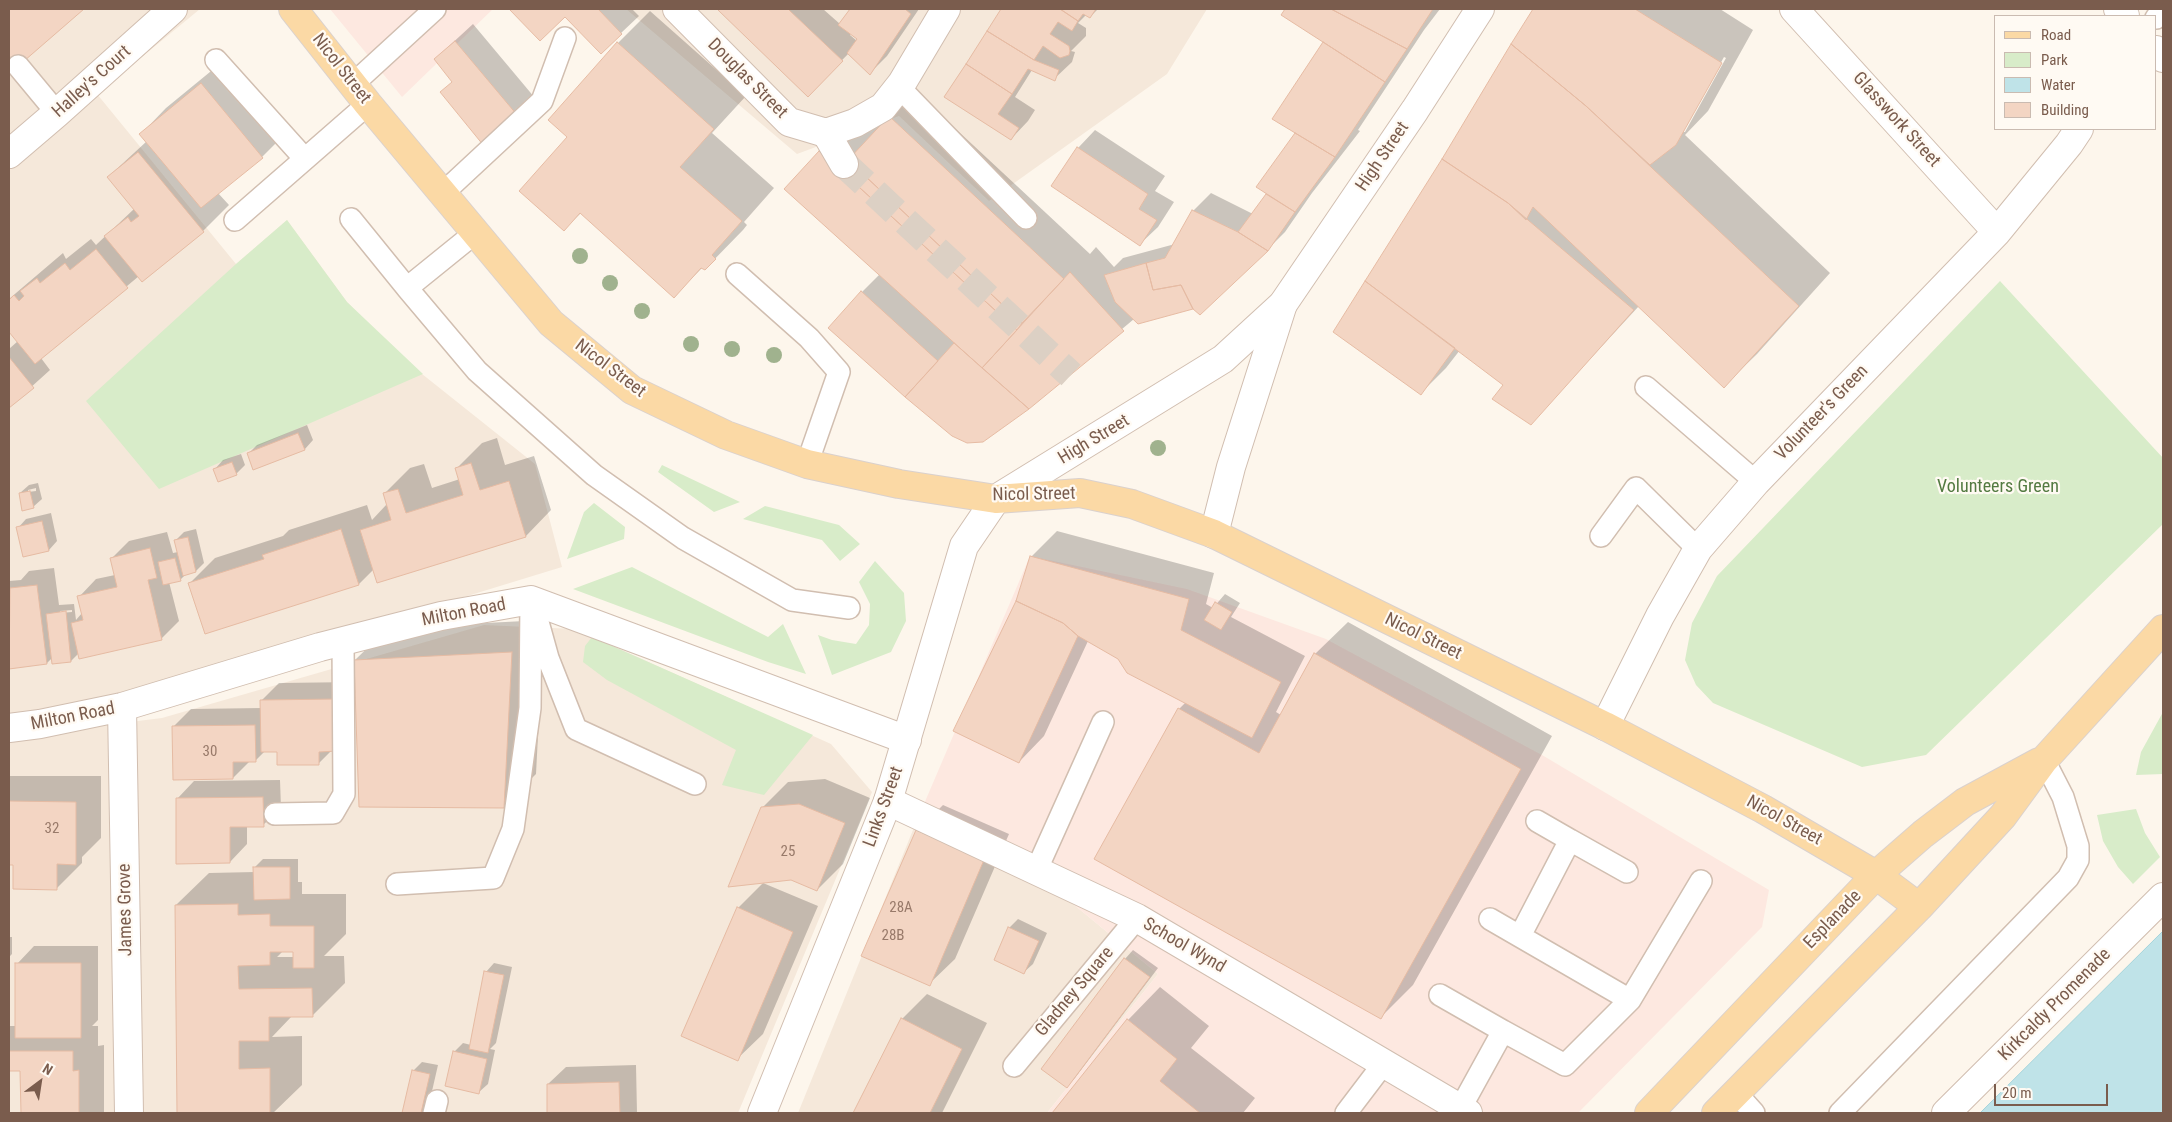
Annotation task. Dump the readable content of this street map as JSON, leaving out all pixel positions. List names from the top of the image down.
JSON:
{
  "streets": {
    "main road": ["Nicol Street", "Esplanade"],
    "street": [
      "Douglas Street",
      "Halley's Court",
      "Glasswork Street",
      "High Street",
      "Volunteer's Green",
      "Milton Road",
      "Links Street",
      "James Grove",
      "School Wynd",
      "Kirkcaldy Promenade"
    ],
    "lane": ["Gladney Square"]
  },
  "crossings": [
    ["Nicol Street", "High Street"],
    ["Nicol Street", "Volunteer's Green"],
    ["Nicol Street", "Links Street"],
    ["Nicol Street", "Esplanade"],
    ["Glasswork Street", "Volunteer's Green"],
    ["High Street", "Links Street"],
    ["Milton Road", "Links Street"],
    ["Milton Road", "James Grove"],
    ["Links Street", "School Wynd"],
    ["School Wynd", "Gladney Square"]
  ],
  "parks": ["Volunteers Green"],
  "house_numbers": [
    "30",
    "32",
    "25",
    "28A",
    "28B"
  ],
  "legend": [
    "Road",
    "Park",
    "Water",
    "Building"
  ],
  "scale_bar": "20 m",
  "north": "top right"
}
